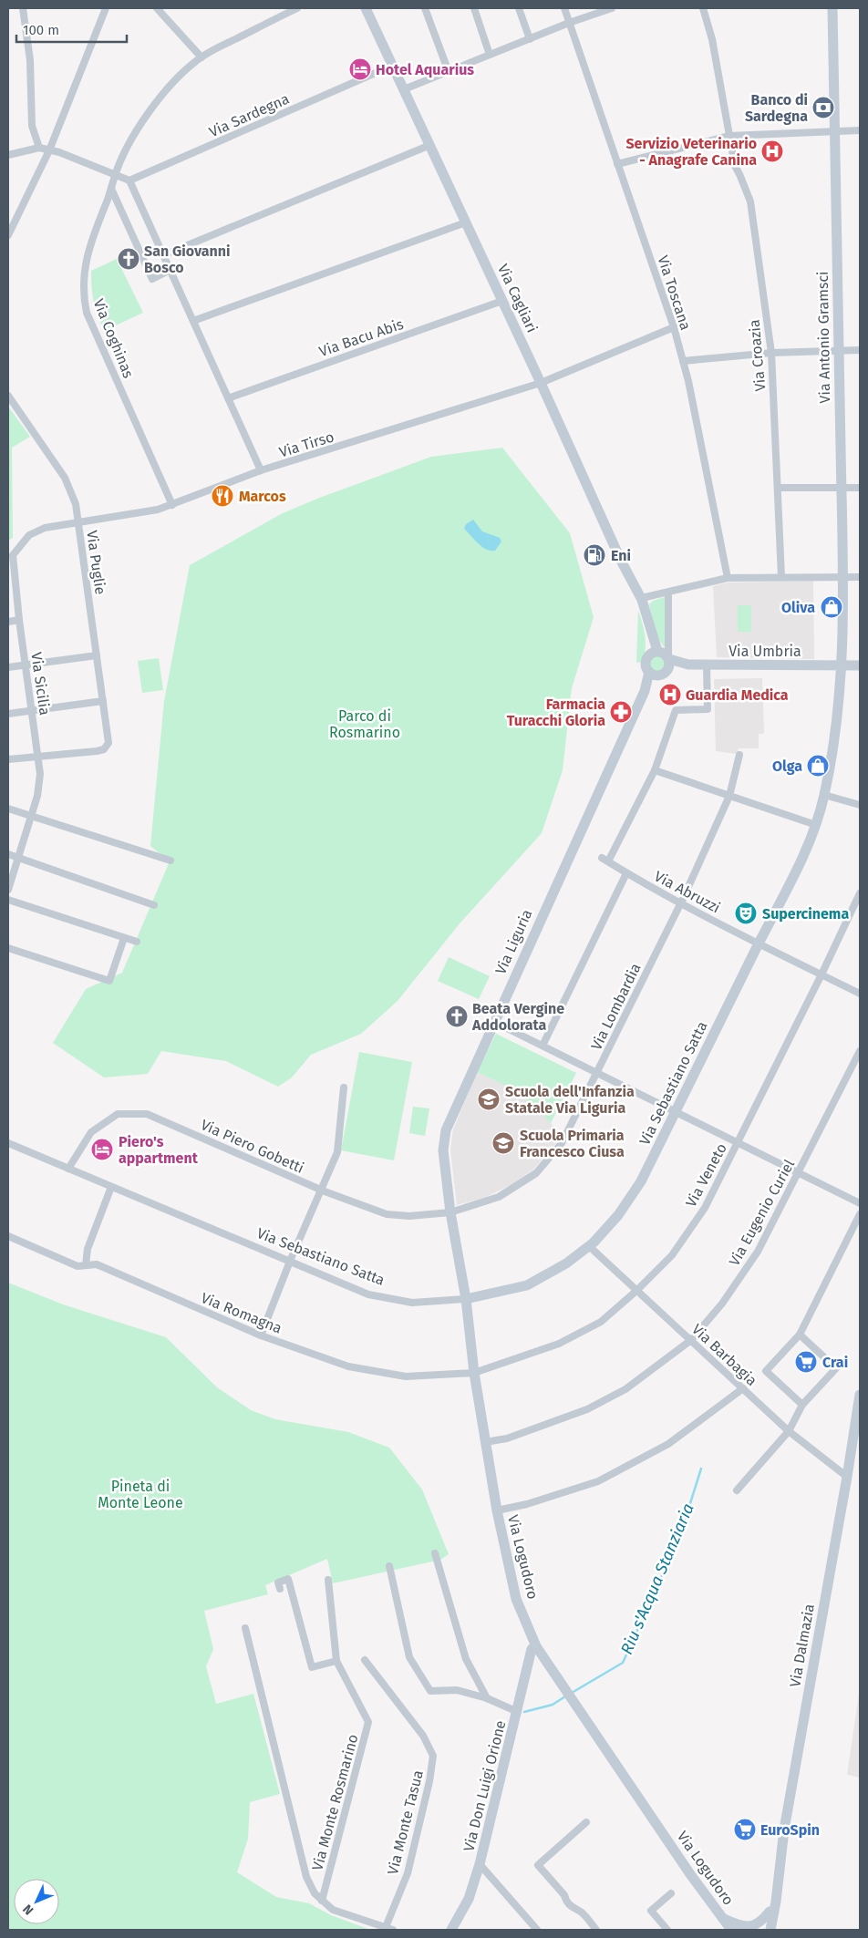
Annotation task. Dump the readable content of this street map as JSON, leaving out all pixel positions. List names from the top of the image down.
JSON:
{
  "streets": {
    "street": [
      "Via Sardegna",
      "Via Toscana",
      "Via Cagliari",
      "Via Bacu Abis",
      "Via Antonio Gramsci",
      "Via Coghinas",
      "Via Croazia",
      "Via Tirso",
      "Via Puglie",
      "Via Umbria",
      "Via Sicilia",
      "Via Abruzzi",
      "Via Liguria",
      "Via Lombardia",
      "Via Sebastiano Satta",
      "Via Piero Gobetti",
      "Via Veneto",
      "Via Eugenio Curiel",
      "Via Romagna",
      "Via Barbagia",
      "Via Logudoro",
      "Via Dalmazia",
      "Via Don Luigi Orione",
      "Via Monte Rosmarino",
      "Via Monte Tasua"
    ]
  },
  "crossings": [
    ["Via Sardegna", "Via Cagliari"],
    ["Via Toscana", "Via Tirso"],
    ["Via Cagliari", "Via Bacu Abis"],
    ["Via Cagliari", "Via Tirso"],
    ["Via Cagliari", "Via Umbria"],
    ["Via Cagliari", "Via Liguria"],
    ["Via Antonio Gramsci", "Via Umbria"],
    ["Via Antonio Gramsci", "Via Sebastiano Satta"],
    ["Via Coghinas", "Via Tirso"],
    ["Via Tirso", "Via Puglie"],
    ["Via Tirso", "Via Sicilia"],
    ["Via Puglie", "Via Sicilia"],
    ["Via Umbria", "Via Liguria"],
    ["Via Umbria", "Via Sebastiano Satta"],
    ["Via Abruzzi", "Via Lombardia"],
    ["Via Abruzzi", "Via Sebastiano Satta"],
    ["Via Abruzzi", "Via Veneto"],
    ["Via Liguria", "Via Lombardia"],
    ["Via Liguria", "Via Piero Gobetti"],
    ["Via Liguria", "Via Logudoro"],
    ["Via Lombardia", "Via Piero Gobetti"],
    ["Via Lombardia", "Via Logudoro"],
    ["Via Sebastiano Satta", "Via Piero Gobetti"],
    ["Via Sebastiano Satta", "Via Barbagia"],
    ["Via Sebastiano Satta", "Via Logudoro"],
    ["Via Piero Gobetti", "Via Logudoro"],
    ["Via Veneto", "Via Romagna"],
    ["Via Veneto", "Via Barbagia"],
    ["Via Veneto", "Via Logudoro"],
    ["Via Eugenio Curiel", "Via Barbagia"],
    ["Via Eugenio Curiel", "Via Logudoro"],
    ["Via Romagna", "Via Logudoro"],
    ["Via Barbagia", "Via Dalmazia"],
    ["Via Logudoro", "Via Dalmazia"],
    ["Via Logudoro", "Via Don Luigi Orione"]
  ],
  "water": ["Riu s'Acqua Stanziaria"],
  "parks": ["Parco di Rosmarino", "Pineta di Monte Leone"],
  "places": {
    "hotel": ["Hotel Aquarius", "Piero's appartment"],
    "bank": ["Banco di Sardegna"],
    "hospital": ["Servizio Veterinario - Anagrafe Canina", "Guardia Medica"],
    "church": ["San Giovanni Bosco", "Beata Vergine Addolorata"],
    "restaurant": ["Marcos"],
    "fuel station": ["Eni"],
    "shop": ["Oliva", "Olga"],
    "pharmacy": ["Farmacia Turacchi Gloria"],
    "theatre": ["Supercinema"],
    "school or university": ["Scuola dell'Infanzia Statale Via Liguria", "Scuola Primaria Francesco Ciusa"],
    "supermarket": ["Crai", "EuroSpin"]
  },
  "scale_bar": "100 m",
  "north": "bottom left"
}
